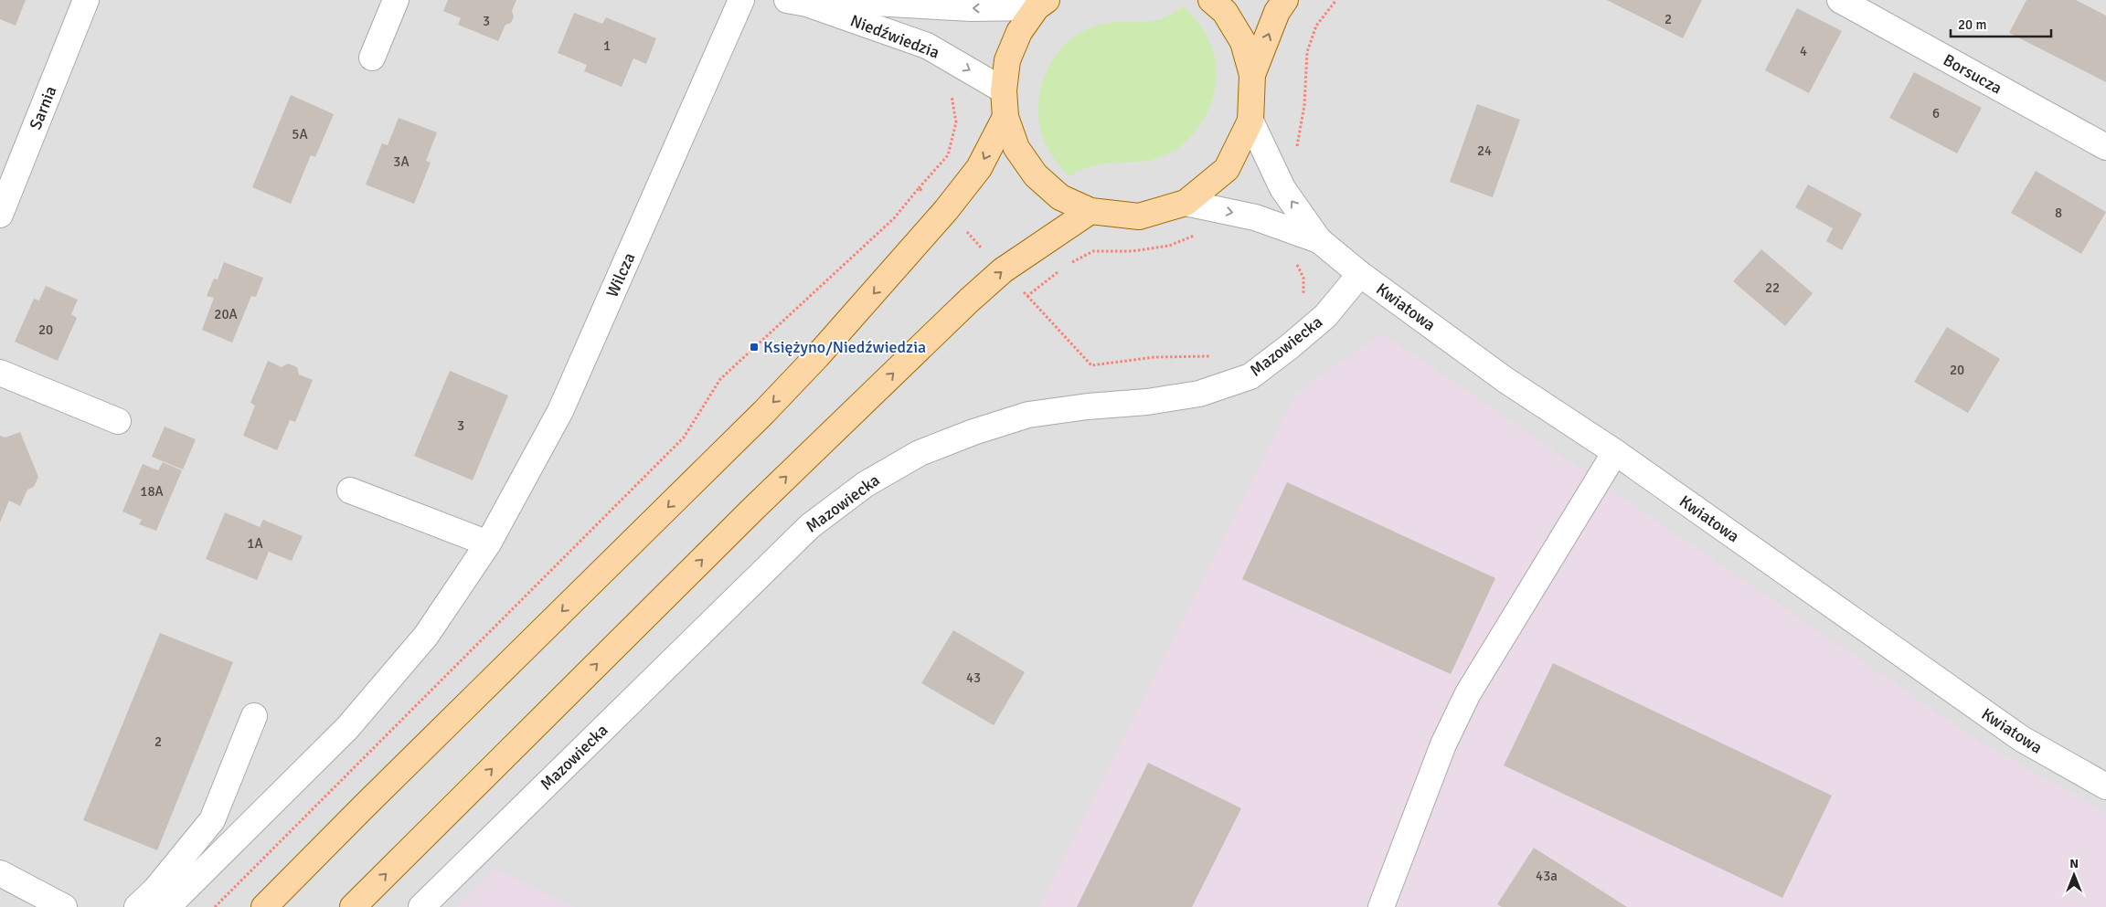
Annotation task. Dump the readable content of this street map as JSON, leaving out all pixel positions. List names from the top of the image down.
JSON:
{
  "streets": {
    "street": [
      "Niedźwiedzia",
      "Borsucza",
      "Sarnia",
      "Wilcza",
      "Kwiatowa",
      "Mazowiecka"
    ]
  },
  "crossings": [
    ["Kwiatowa", "Mazowiecka"]
  ],
  "places": {
    "transit": ["Księżyno/Niedźwiedzia"]
  },
  "house_numbers": [
    "2",
    "3",
    "1",
    "4",
    "6",
    "5A",
    "24",
    "3A",
    "8",
    "22",
    "20A",
    "20",
    "20",
    "3",
    "18A",
    "1A",
    "43",
    "2",
    "43a"
  ],
  "scale_bar": "20 m",
  "north": "top"
}
